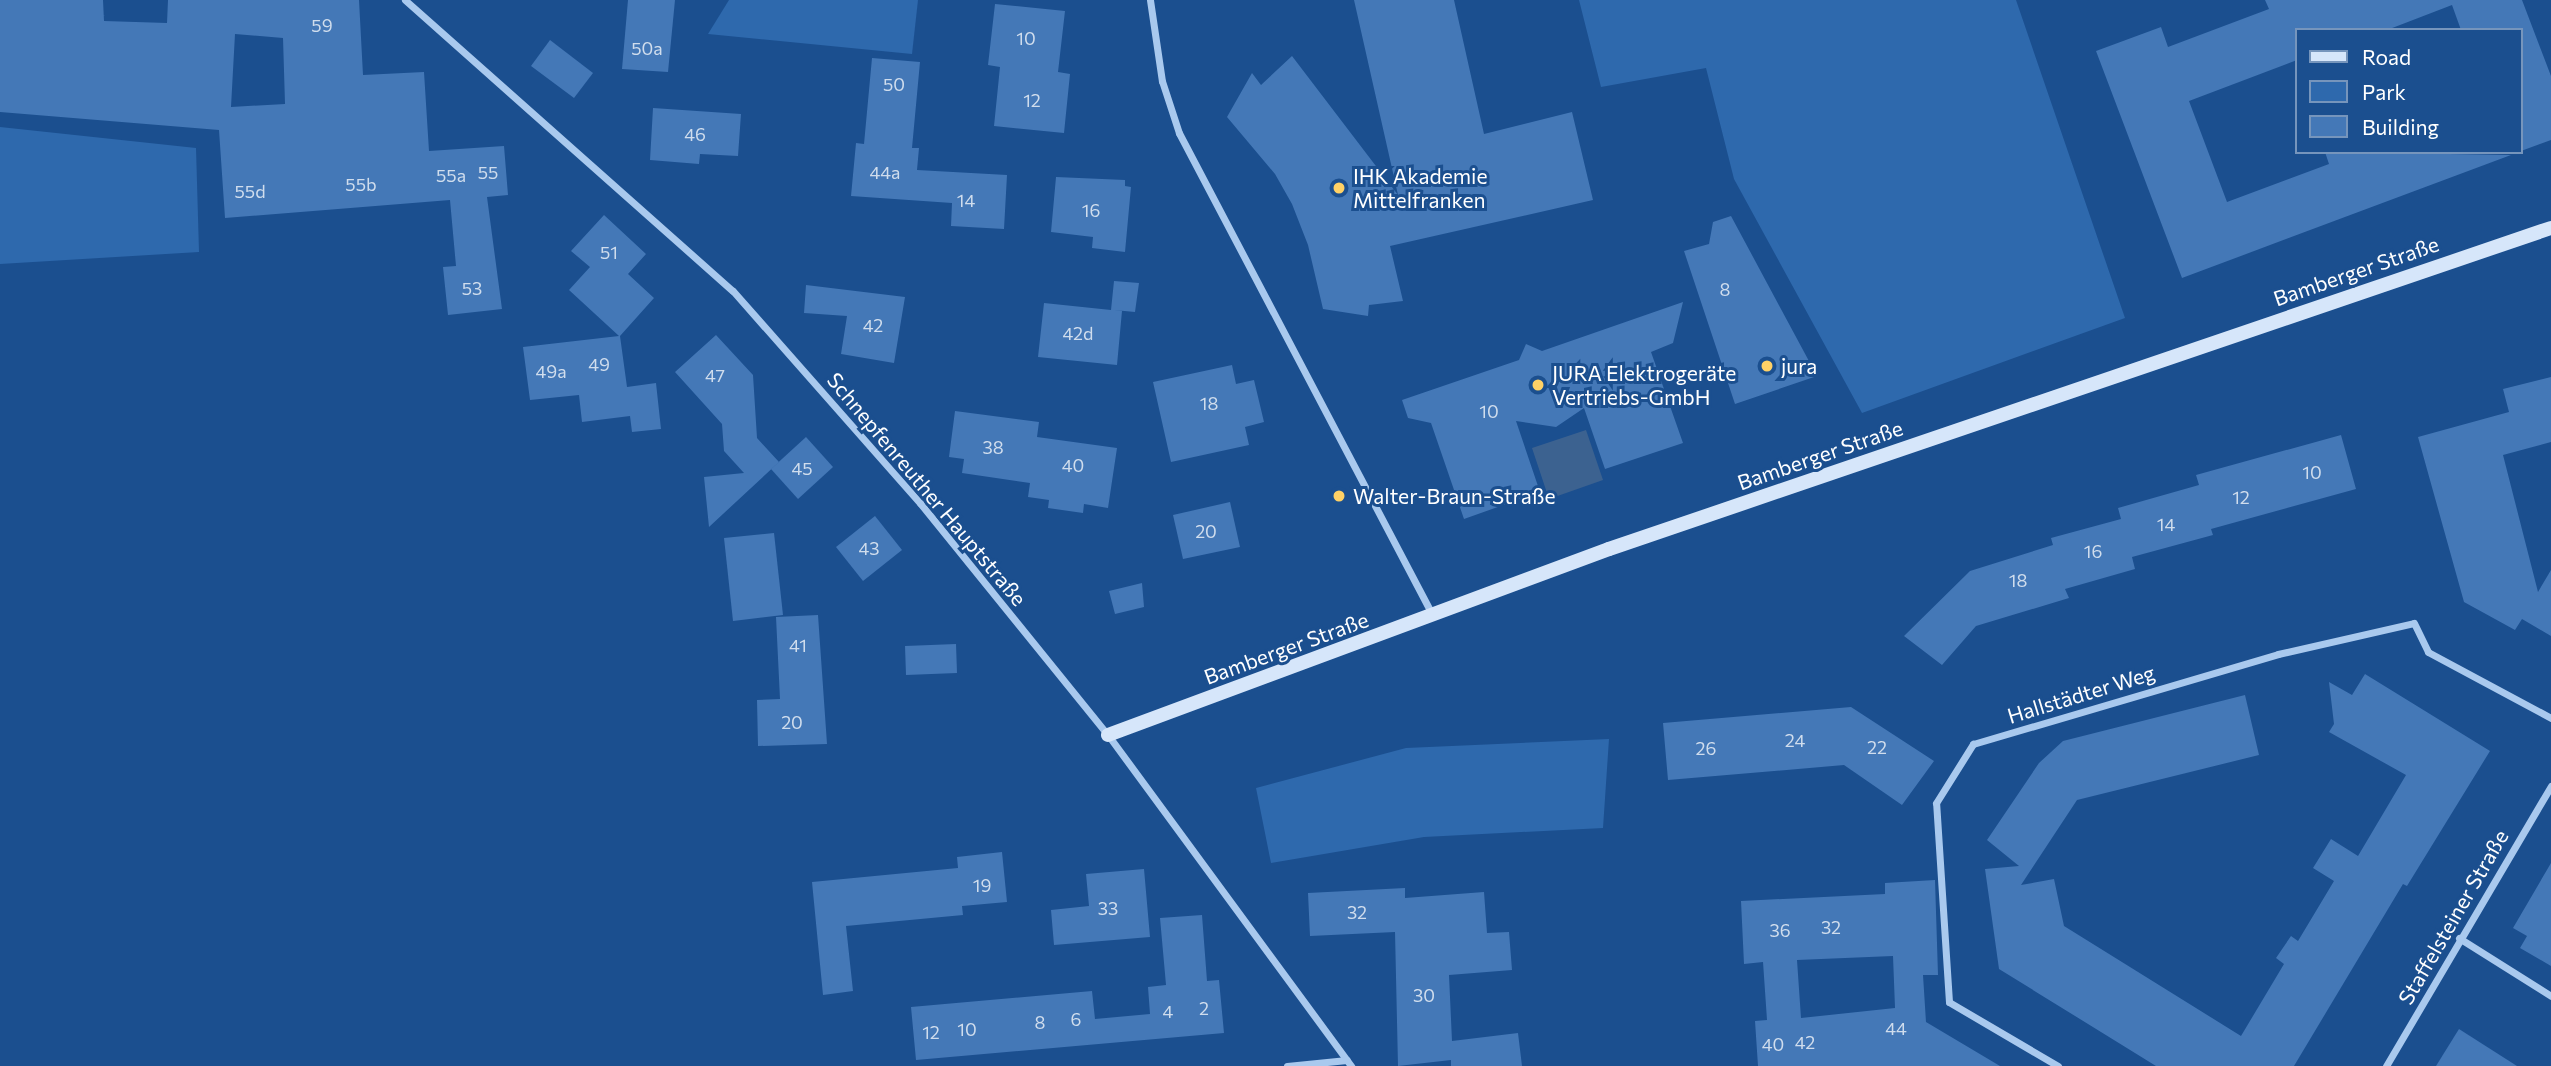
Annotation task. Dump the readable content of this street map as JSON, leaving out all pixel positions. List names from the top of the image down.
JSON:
{
  "streets": {
    "street": [
      "Bamberger Straße",
      "Schnepfenreuther Hauptstraße",
      "Hallstädter Weg",
      "Staffelsteiner Straße"
    ]
  },
  "crossings": [
    ["Bamberger Straße", "Schnepfenreuther Hauptstraße"]
  ],
  "places": [
    "IHK Akademie Mittelfranken",
    "jura",
    "JURA Elektrogeräte Vertriebs-GmbH",
    "Walter-Braun-Straße"
  ],
  "house_numbers": [
    "59",
    "10",
    "50a",
    "50",
    "12",
    "46",
    "55",
    "44a",
    "55a",
    "55b",
    "55d",
    "14",
    "16",
    "51",
    "53",
    "8",
    "42",
    "42d",
    "49",
    "49a",
    "47",
    "18",
    "10",
    "38",
    "40",
    "45",
    "10",
    "12",
    "14",
    "20",
    "43",
    "16",
    "18",
    "41",
    "20",
    "24",
    "22",
    "26",
    "19",
    "33",
    "32",
    "32",
    "36",
    "30",
    "2",
    "4",
    "6",
    "8",
    "44",
    "10",
    "12",
    "42",
    "40"
  ],
  "legend": ["Road", "Park", "Building"]
}
